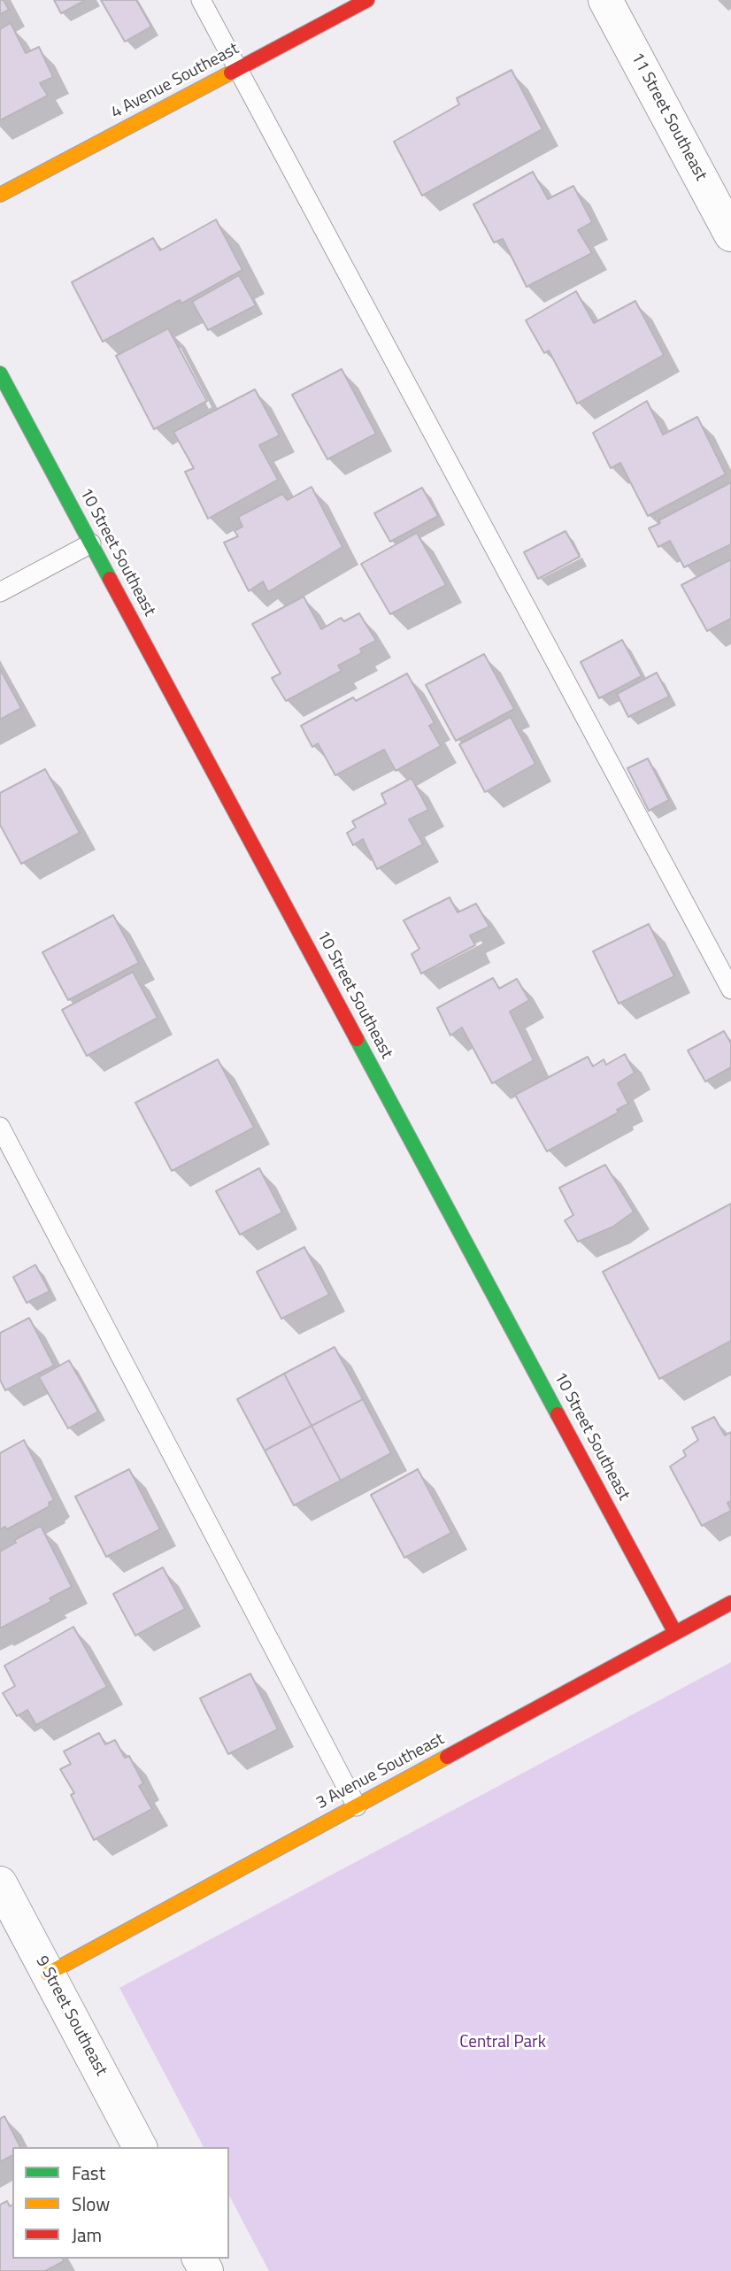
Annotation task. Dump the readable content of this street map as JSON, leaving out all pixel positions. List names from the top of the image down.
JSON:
{
  "streets": {
    "street": [
      "4 Avenue Southeast",
      "11 Street Southeast",
      "10 Street Southeast",
      "3 Avenue Southeast",
      "9 Street Southeast"
    ]
  },
  "crossings": [
    ["10 Street Southeast", "3 Avenue Southeast"],
    ["3 Avenue Southeast", "9 Street Southeast"]
  ],
  "parks": ["Central Park"],
  "legend": ["Fast", "Slow", "Jam"]
}
